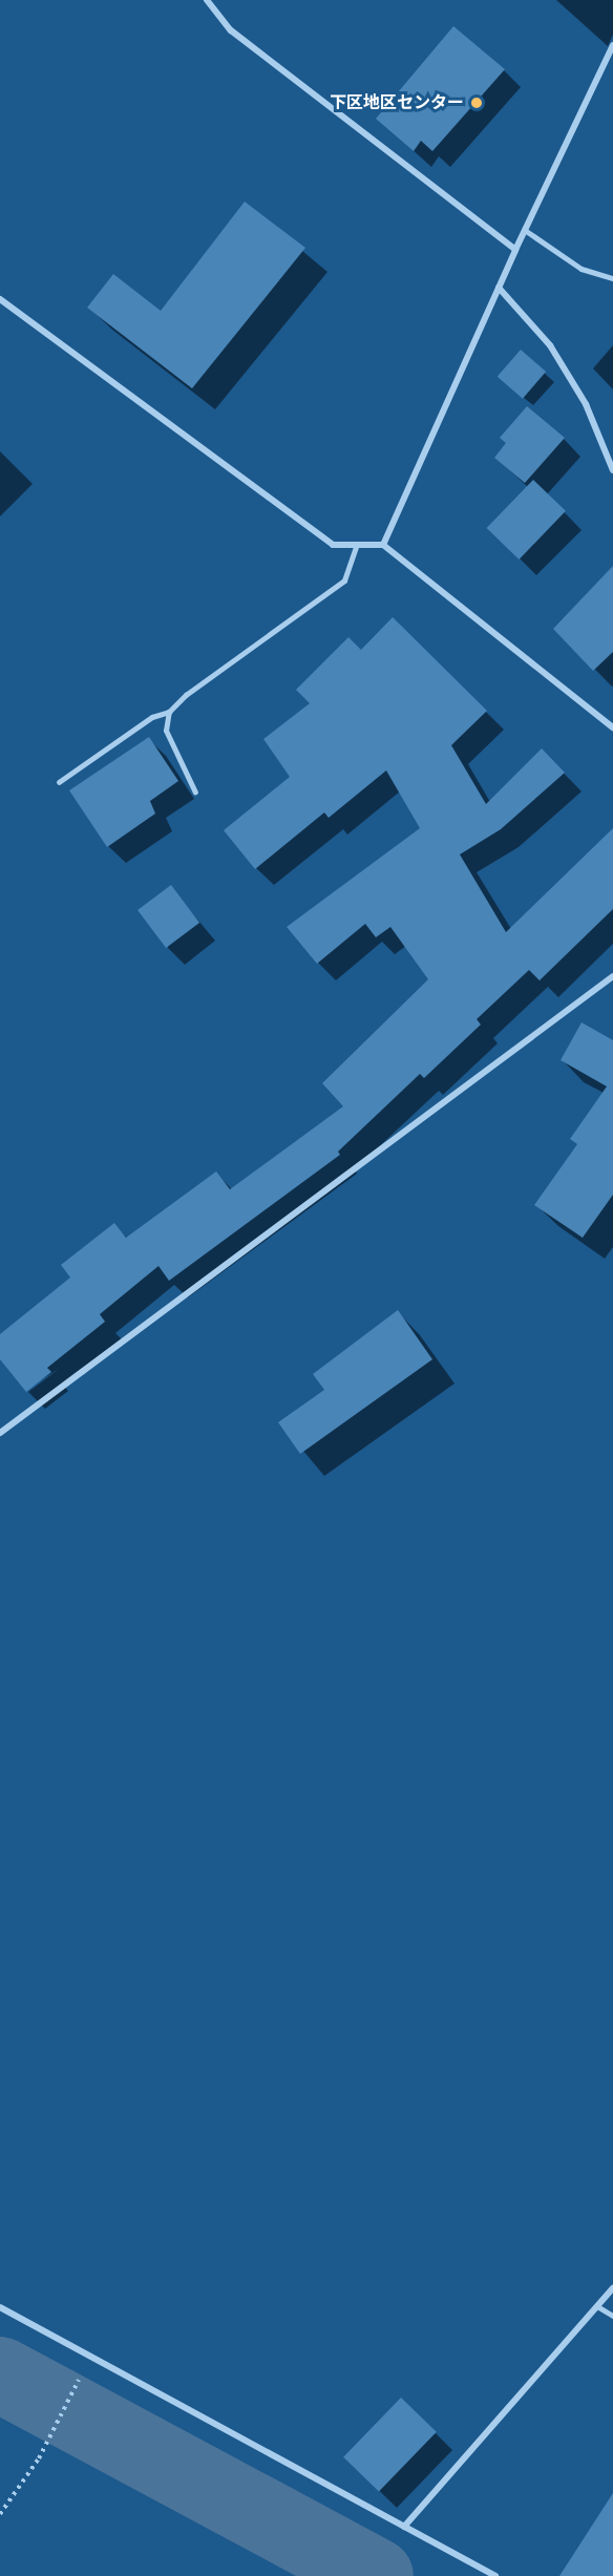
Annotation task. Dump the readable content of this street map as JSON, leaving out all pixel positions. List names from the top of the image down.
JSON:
{
  "places": ["下区地区センター"]
}
